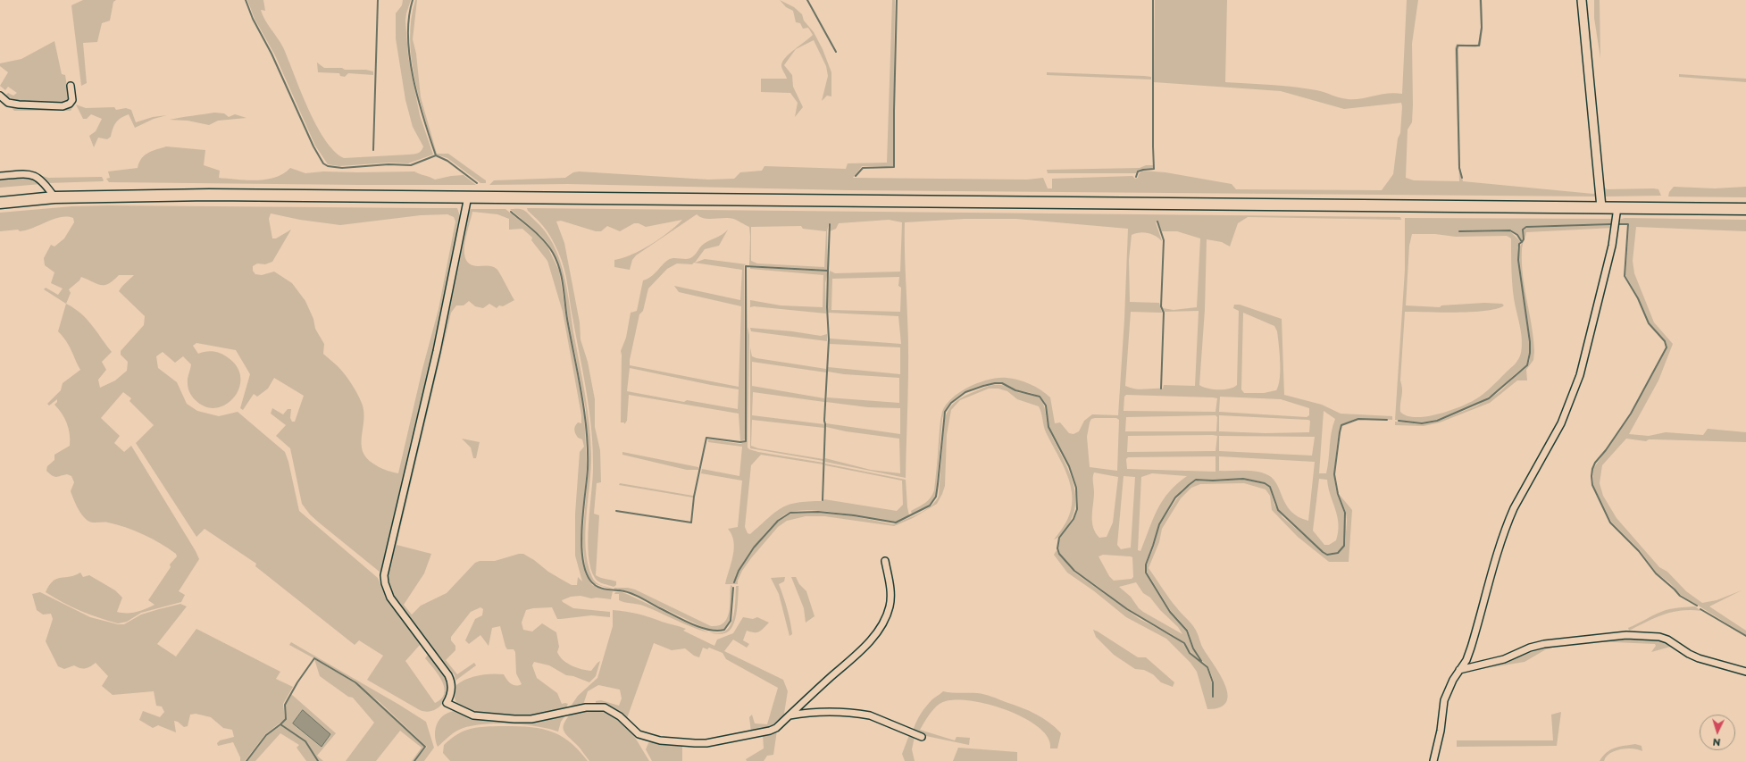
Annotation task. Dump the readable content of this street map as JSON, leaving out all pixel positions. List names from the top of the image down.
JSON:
{
  "north": "bottom"
}
